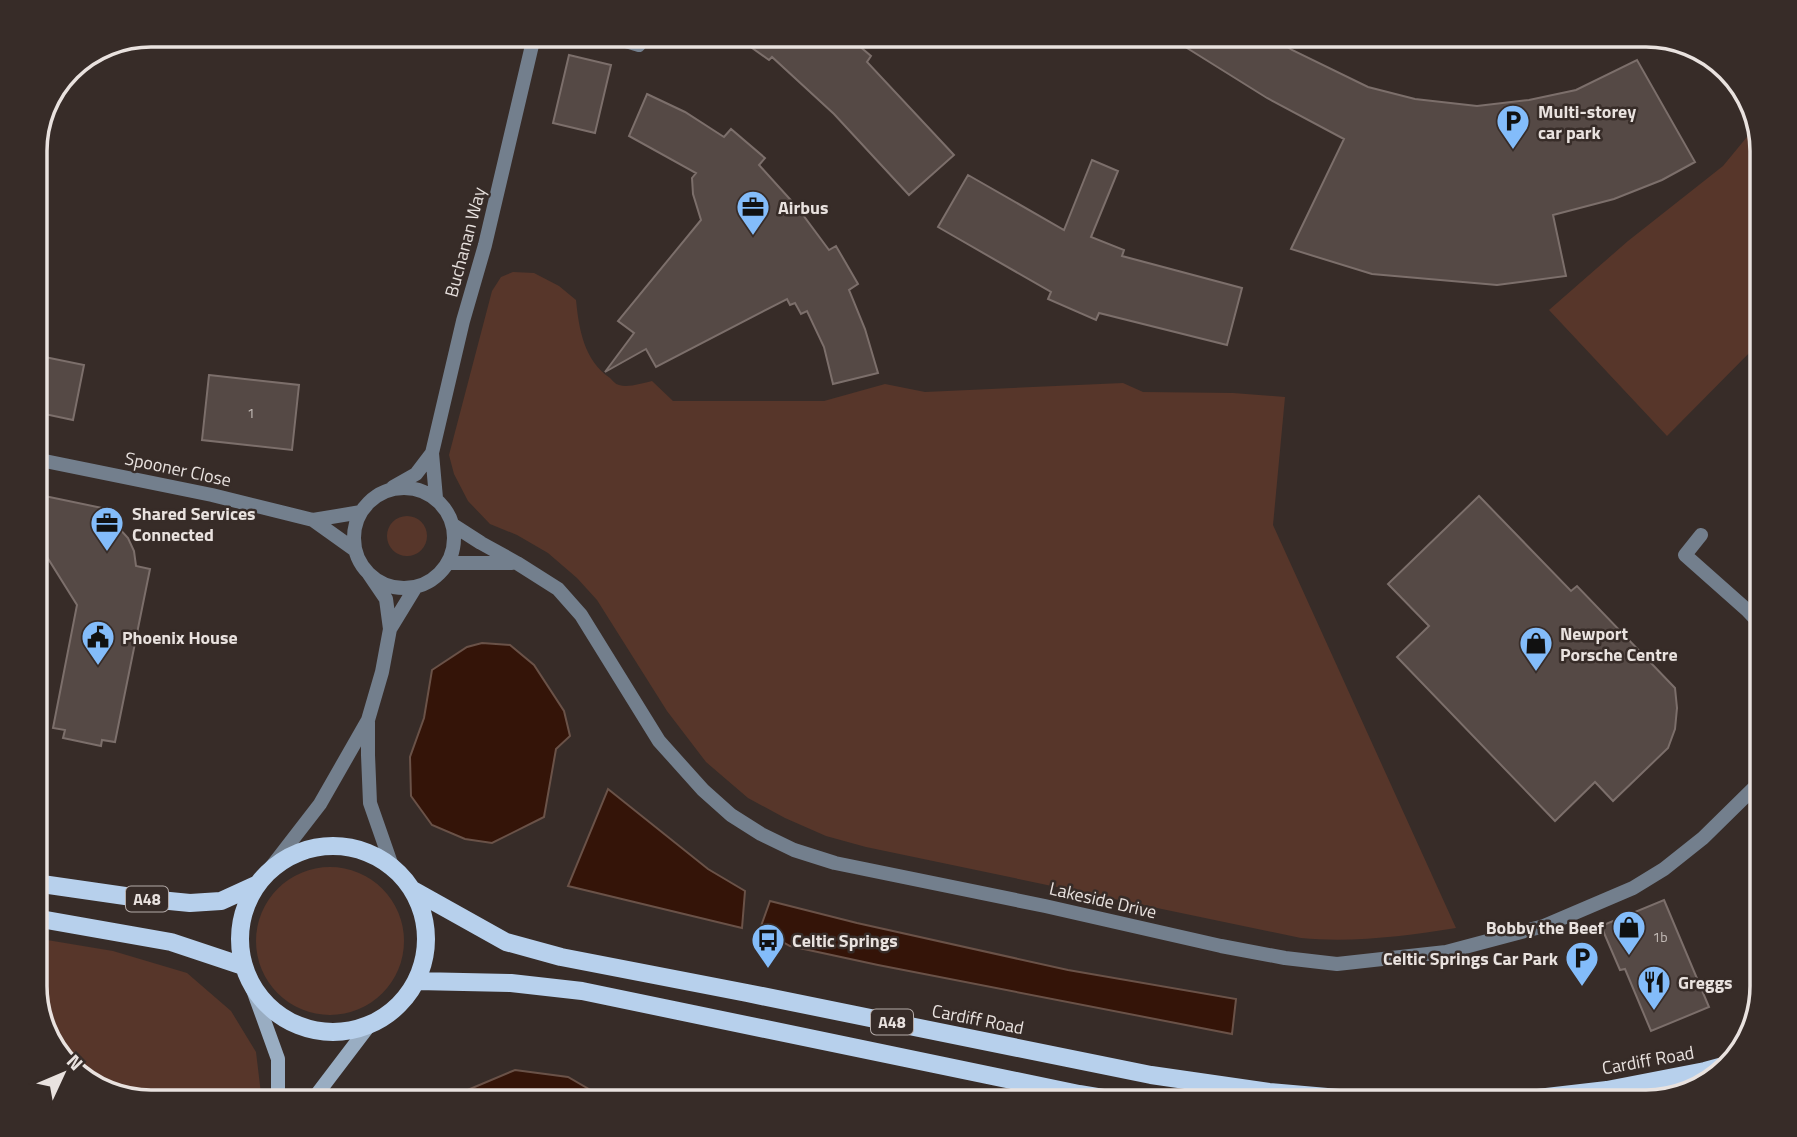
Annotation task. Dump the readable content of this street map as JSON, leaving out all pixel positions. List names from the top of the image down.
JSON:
{
  "streets": {
    "main road": ["A48", "Cardiff Road"],
    "street": ["Buchanan Way", "Spooner Close", "Lakeside Drive"]
  },
  "crossings": [
    ["Buchanan Way", "Spooner Close"],
    ["Buchanan Way", "Lakeside Drive"],
    ["Spooner Close", "Lakeside Drive"],
    ["A48", "Cardiff Road"]
  ],
  "places": {
    "parking": ["Multi-storey car park", "Celtic Springs Car Park"],
    "office": ["Airbus", "Shared Services Connected"],
    "public building": ["Phoenix House"],
    "shop": ["Newport Porsche Centre", "Bobby the Beef"],
    "bus stop": ["Celtic Springs"],
    "restaurant": ["Greggs"]
  },
  "house_numbers": ["1", "1b"],
  "north": "top right"
}
